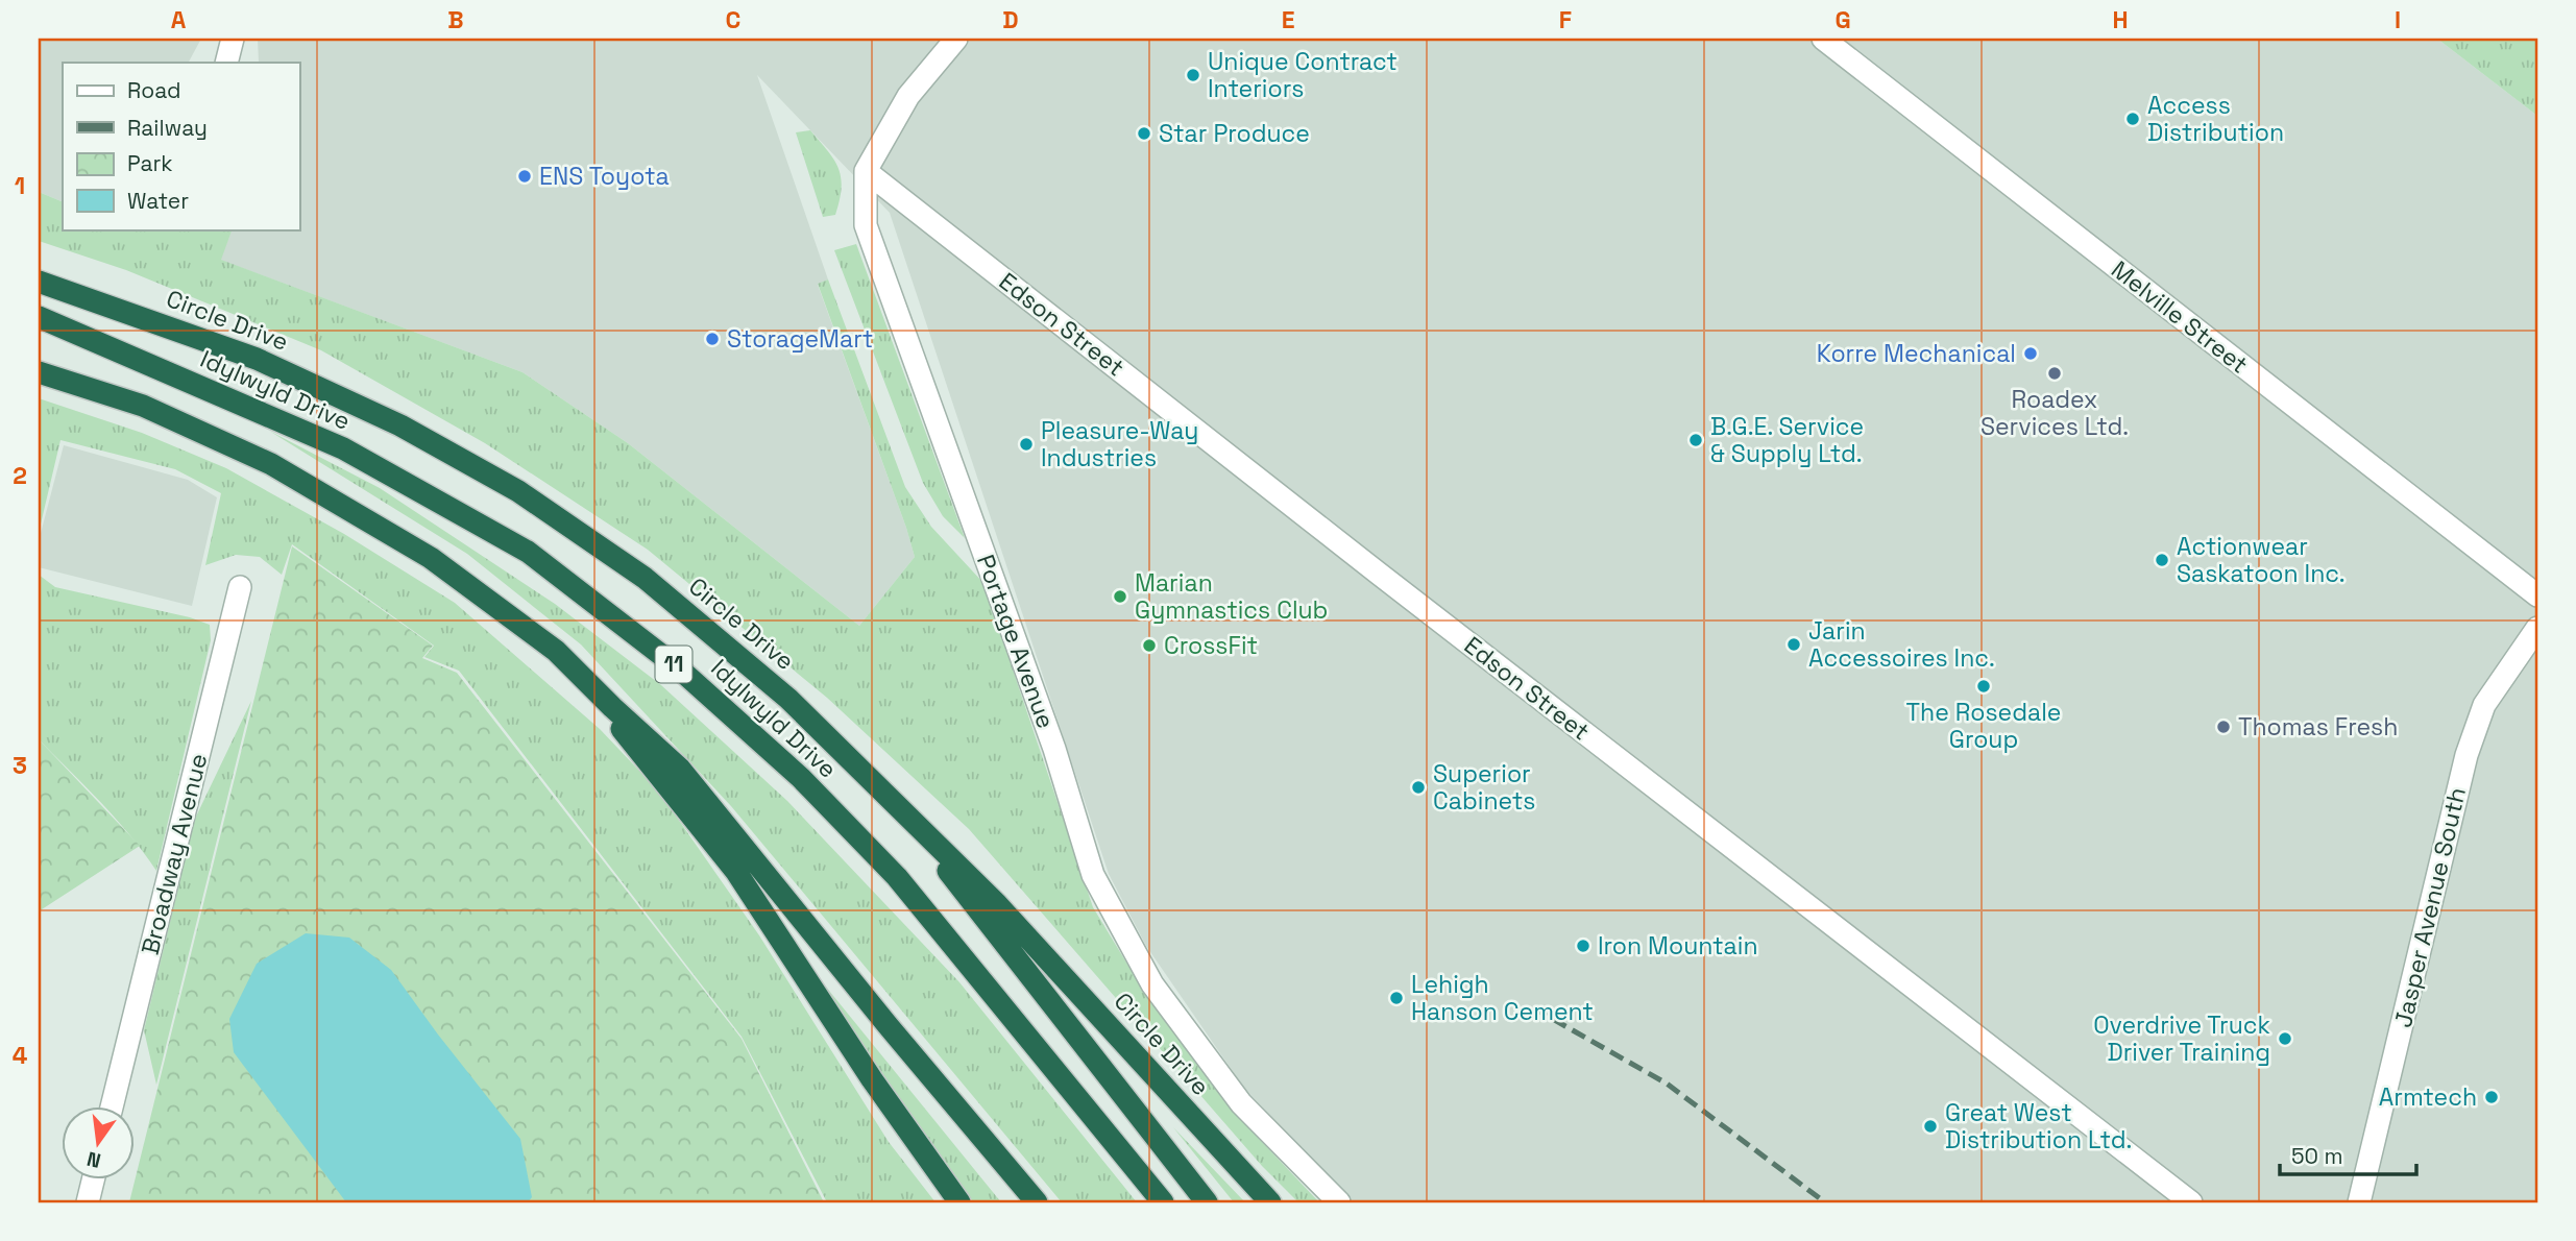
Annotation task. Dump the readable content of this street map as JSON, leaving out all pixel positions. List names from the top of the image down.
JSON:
{
  "streets": {
    "highway": ["Circle Drive", "Idylwyld Drive", "11"],
    "street": [
      "Melville Street",
      "Edson Street",
      "Portage Avenue",
      "Broadway Avenue",
      "Jasper Avenue South"
    ]
  },
  "crossings": [
    ["Circle Drive", "11"],
    ["Edson Street", "Portage Avenue"]
  ],
  "places": [
    "Unique Contract Interiors",
    "Access Distribution",
    "Star Produce",
    "ENS Toyota",
    "StorageMart",
    "Korre Mechanical",
    "Roadex Services Ltd.",
    "B.G.E. Service & Supply Ltd.",
    "Pleasure-Way Industries",
    "Actionwear Saskatoon Inc.",
    "Marian Gymnastics Club",
    "Jarin Accessoires Inc.",
    "CrossFit",
    "The Rosedale Group",
    "Thomas Fresh",
    "Superior Cabinets",
    "Iron Mountain",
    "Lehigh Hanson Cement",
    "Overdrive Truck Driver Training",
    "Armtech",
    "Great West Distribution Ltd."
  ],
  "legend": [
    "Road",
    "Railway",
    "Park",
    "Water"
  ],
  "scale_bar": "50 m",
  "north": "bottom",
  "grid": {
    "columns": [
      "A",
      "B",
      "C",
      "D",
      "E",
      "F",
      "G",
      "H",
      "I"
    ],
    "rows": [
      "1",
      "2",
      "3",
      "4"
    ]
  }
}
